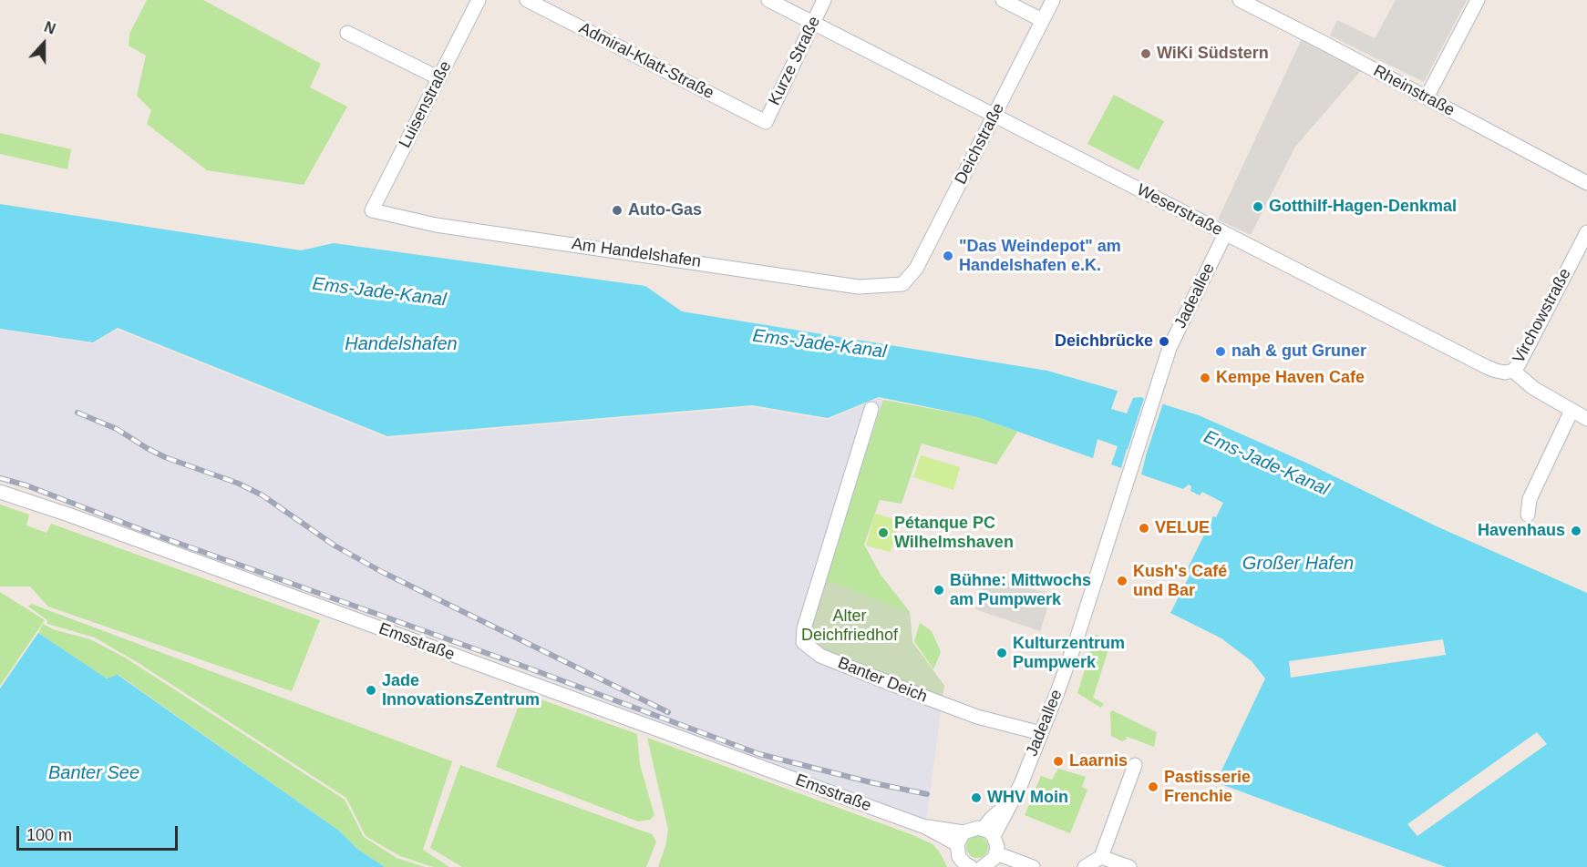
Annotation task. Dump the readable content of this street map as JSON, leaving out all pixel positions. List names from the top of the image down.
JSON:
{
  "streets": {
    "street": [
      "Admiral-Klatt-Straße",
      "Kurze Straße",
      "Rheinstraße",
      "Luisenstraße",
      "Deichstraße",
      "Weserstraße",
      "Am Handelshafen",
      "Jadeallee",
      "Virchowstraße",
      "Emsstraße",
      "Banter Deich"
    ]
  },
  "crossings": [
    ["Admiral-Klatt-Straße", "Kurze Straße"],
    ["Kurze Straße", "Weserstraße"],
    ["Luisenstraße", "Am Handelshafen"],
    ["Deichstraße", "Weserstraße"],
    ["Deichstraße", "Am Handelshafen"],
    ["Weserstraße", "Jadeallee"],
    ["Weserstraße", "Virchowstraße"],
    ["Jadeallee", "Banter Deich"]
  ],
  "water": [
    "Ems-Jade-Kanal",
    "Handelshafen",
    "Großer Hafen",
    "Banter See"
  ],
  "parks": ["Alter Deichfriedhof"],
  "places": [
    "WiKi Südstern",
    "Gotthilf-Hagen-Denkmal",
    "Auto-Gas",
    "\"Das Weindepot\" am Handelshafen e.K.",
    "Deichbrücke",
    "nah & gut Gruner",
    "Kempe Haven Cafe",
    "VELUE",
    "Havenhaus",
    "Pétanque PC Wilhelmshaven",
    "Kush's Café und Bar",
    "Bühne: Mittwochs am Pumpwerk",
    "Kulturzentrum Pumpwerk",
    "Jade InnovationsZentrum",
    "Laarnis",
    "Pastisserie Frenchie",
    "WHV Moin"
  ],
  "scale_bar": "100 m",
  "north": "top"
}
